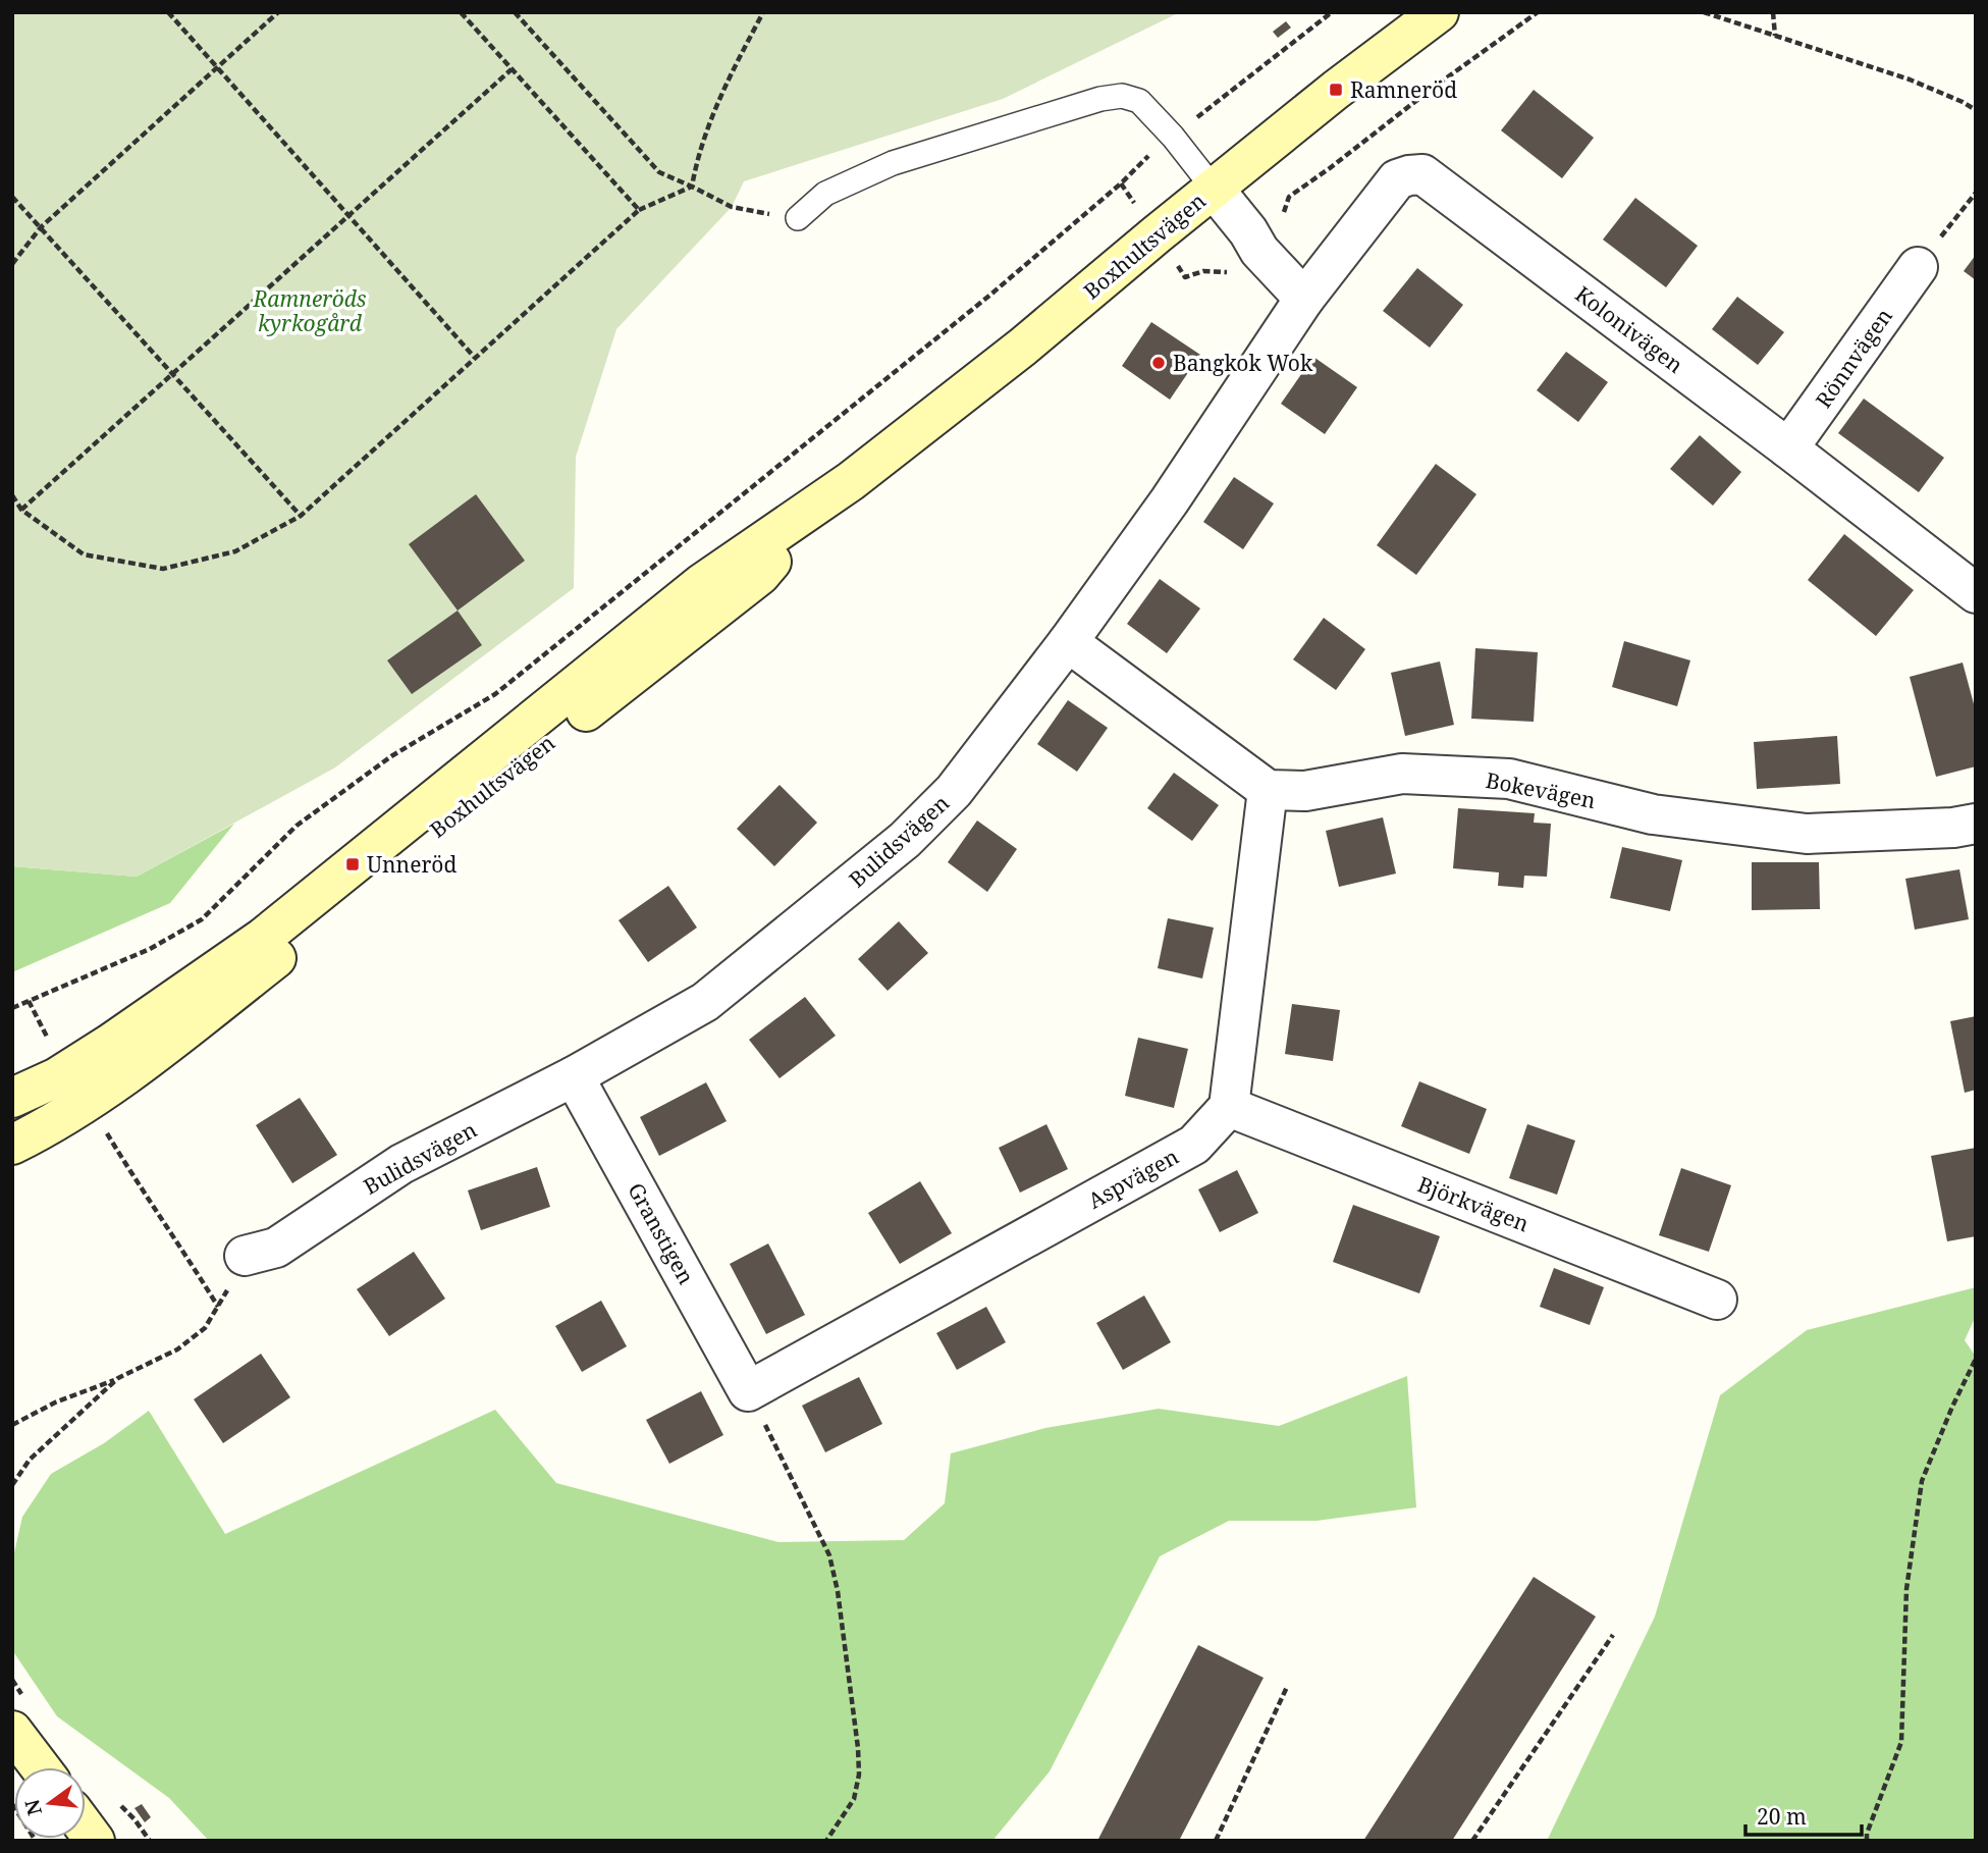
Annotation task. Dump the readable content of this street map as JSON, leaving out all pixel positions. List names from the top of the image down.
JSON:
{
  "streets": {
    "street": [
      "Boxhultsvägen",
      "Kolonivägen",
      "Rönnvägen",
      "Bokevägen",
      "Bulidsvägen",
      "Aspvägen",
      "Björkvägen",
      "Granstigen"
    ]
  },
  "crossings": [
    ["Kolonivägen", "Rönnvägen"],
    ["Kolonivägen", "Bulidsvägen"],
    ["Bulidsvägen", "Granstigen"],
    ["Aspvägen", "Björkvägen"],
    ["Aspvägen", "Granstigen"]
  ],
  "parks": ["Ramneröds kyrkogård"],
  "places": {
    "transit": ["Ramneröd", "Unneröd"],
    "other": ["Bangkok Wok"]
  },
  "scale_bar": "20 m",
  "north": "left"
}
